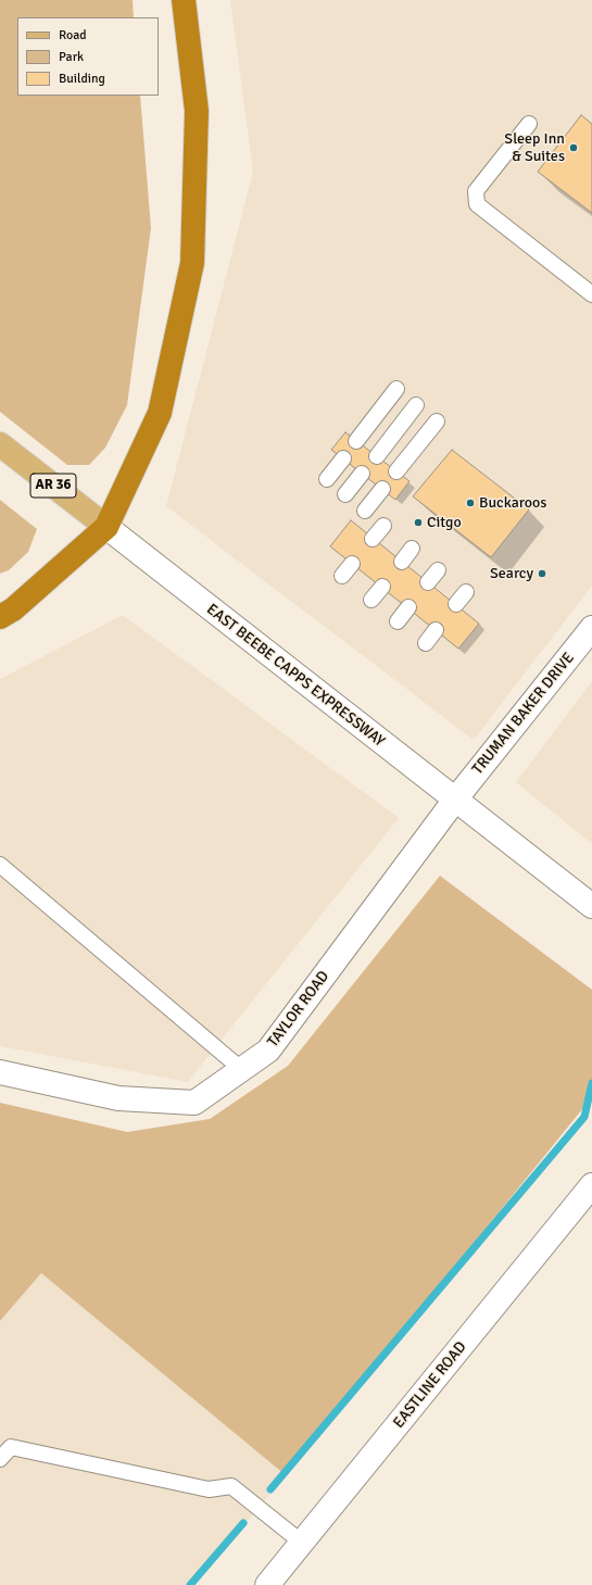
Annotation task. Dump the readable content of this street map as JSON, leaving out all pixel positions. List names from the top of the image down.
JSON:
{
  "streets": {
    "main road": [
      "AR 36",
      "EAST BEEBE CAPPS EXPRESSWAY",
      "TRUMAN BAKER DRIVE",
      "TAYLOR ROAD",
      "EASTLINE ROAD"
    ]
  },
  "crossings": [
    ["EAST BEEBE CAPPS EXPRESSWAY", "TRUMAN BAKER DRIVE"],
    ["EAST BEEBE CAPPS EXPRESSWAY", "TAYLOR ROAD"],
    ["TRUMAN BAKER DRIVE", "TAYLOR ROAD"]
  ],
  "places": [
    "Sleep Inn & Suites",
    "Buckaroos",
    "Citgo",
    "Searcy"
  ],
  "legend": ["Road", "Park", "Building"]
}
